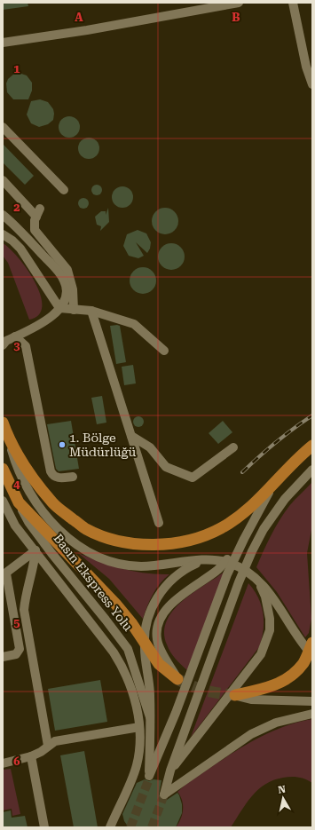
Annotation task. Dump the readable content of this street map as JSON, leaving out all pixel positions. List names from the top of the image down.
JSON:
{
  "streets": {
    "main road": ["Basın Ekspress Yolu"]
  },
  "places": ["1. Bölge Müdürlüğü"],
  "north": "top",
  "grid": {
    "columns": ["A", "B"],
    "rows": [
      "1",
      "2",
      "3",
      "4",
      "5",
      "6"
    ]
  }
}
